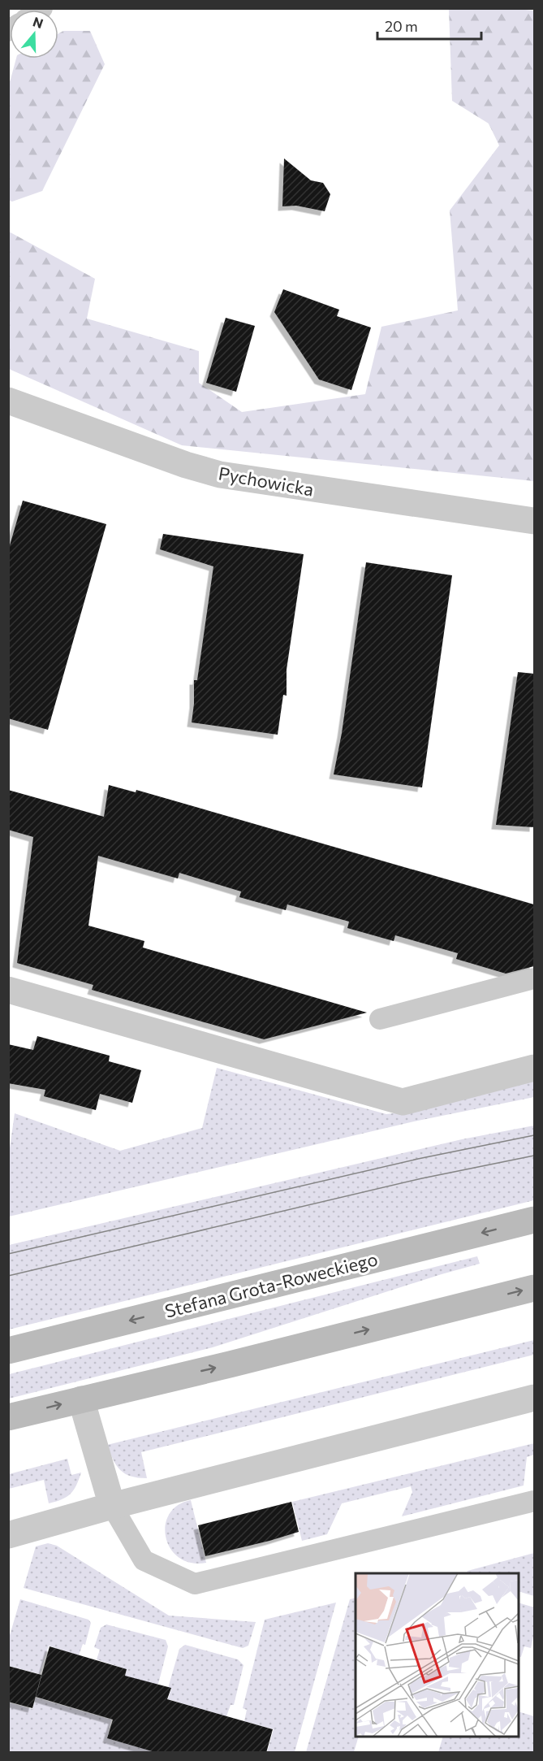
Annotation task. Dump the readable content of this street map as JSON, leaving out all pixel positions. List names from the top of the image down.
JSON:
{
  "streets": {
    "main road": ["Stefana Grota-Roweckiego"],
    "street": ["Pychowicka"]
  },
  "scale_bar": "20 m",
  "north": "top"
}
